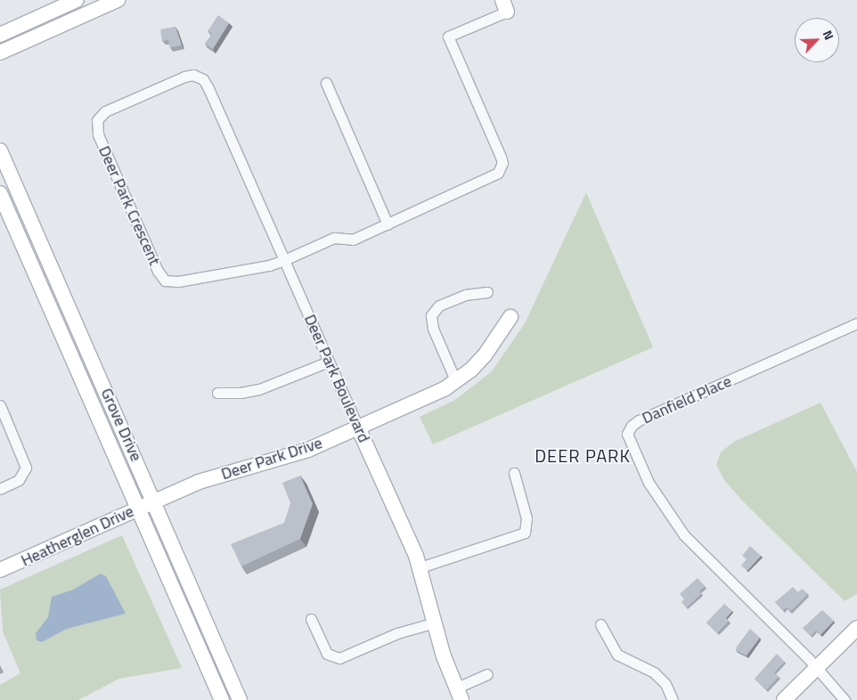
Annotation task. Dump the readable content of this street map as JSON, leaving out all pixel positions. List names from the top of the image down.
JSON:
{
  "streets": {
    "main road": [
      "Deer Park Boulevard",
      "Grove Drive",
      "Deer Park Drive",
      "Heatherglen Drive"
    ],
    "street": ["Deer Park Crescent", "Danfield Place"]
  },
  "crossings": [
    ["Deer Park Crescent", "Deer Park Boulevard"],
    ["Deer Park Boulevard", "Deer Park Drive"],
    ["Grove Drive", "Deer Park Drive"],
    ["Grove Drive", "Heatherglen Drive"],
    ["Deer Park Drive", "Heatherglen Drive"]
  ],
  "districts": ["DEER PARK"],
  "north": "top right"
}
